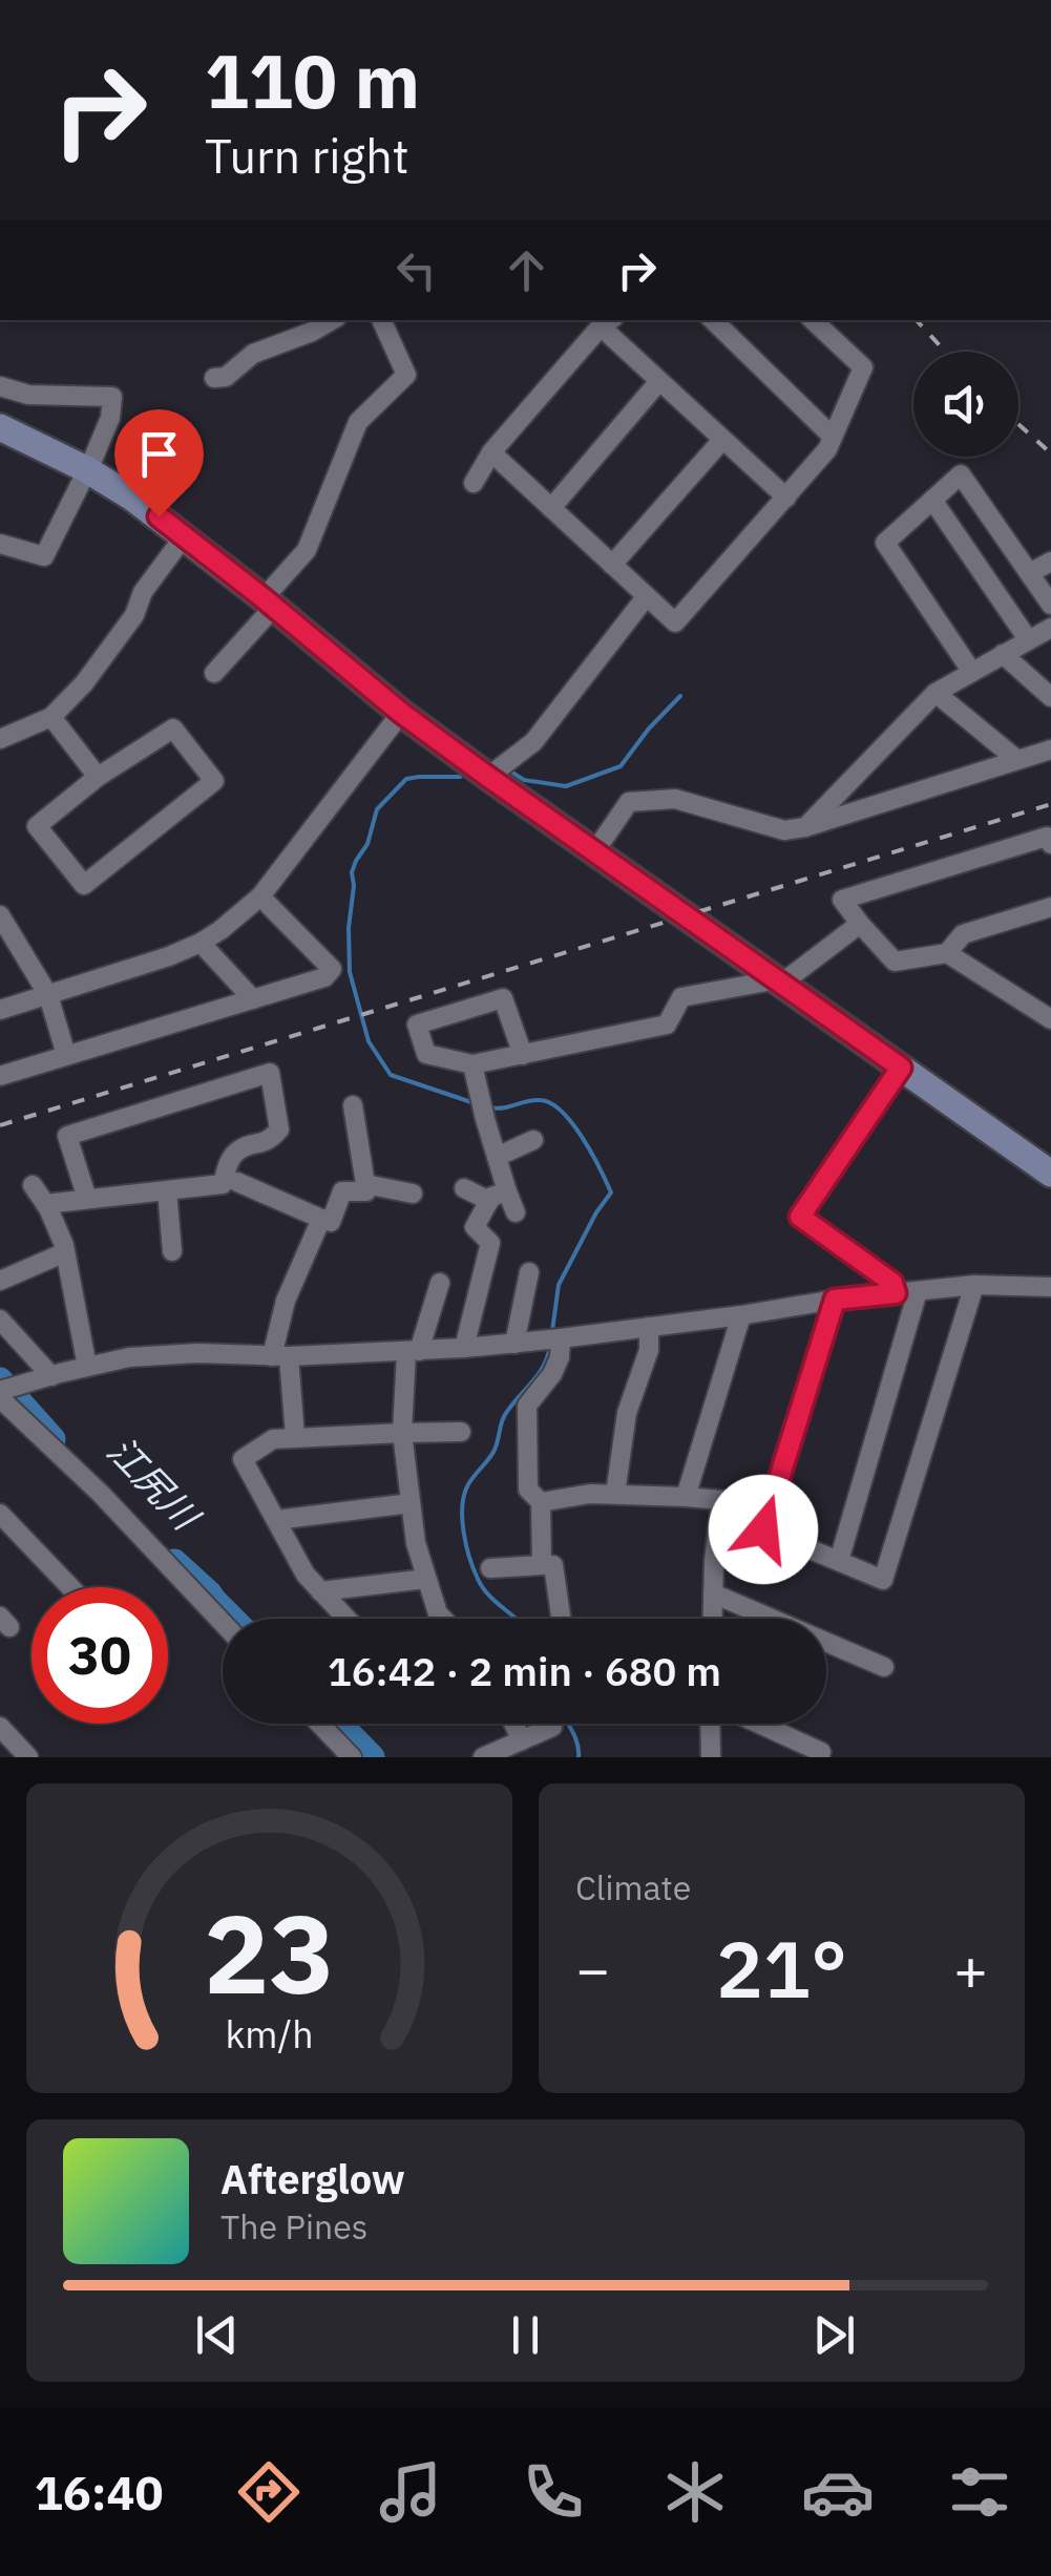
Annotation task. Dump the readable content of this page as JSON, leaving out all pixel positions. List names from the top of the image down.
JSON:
{
  "water": ["江尻川"],
  "page": {
    "turn": ["110 m", "Turn right"],
    "limit": "30",
    "trip": "16:42 · 2 min · 680 m",
    "tile": "Climate",
    "heat": ["−", "21°", "+"],
    "song": ["Afterglow", "The Pines"],
    "tabs": "16:40",
    "gauge": ["23", "km/h"]
  }
}
